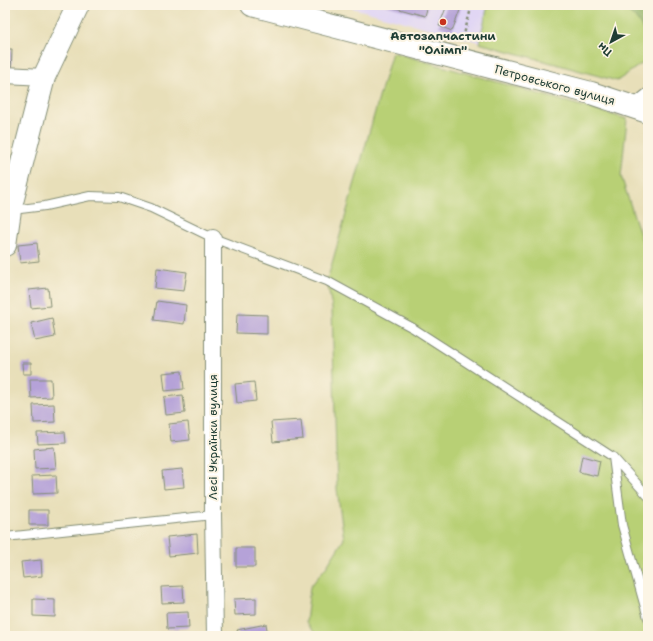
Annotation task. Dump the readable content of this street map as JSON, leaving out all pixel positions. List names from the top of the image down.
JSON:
{
  "streets": {
    "main road": ["Петровського вулиця"],
    "street": ["Лесі Українки вулиця"]
  },
  "places": ["Автозапчастини \"Олімп\""],
  "north": "bottom left"
}
